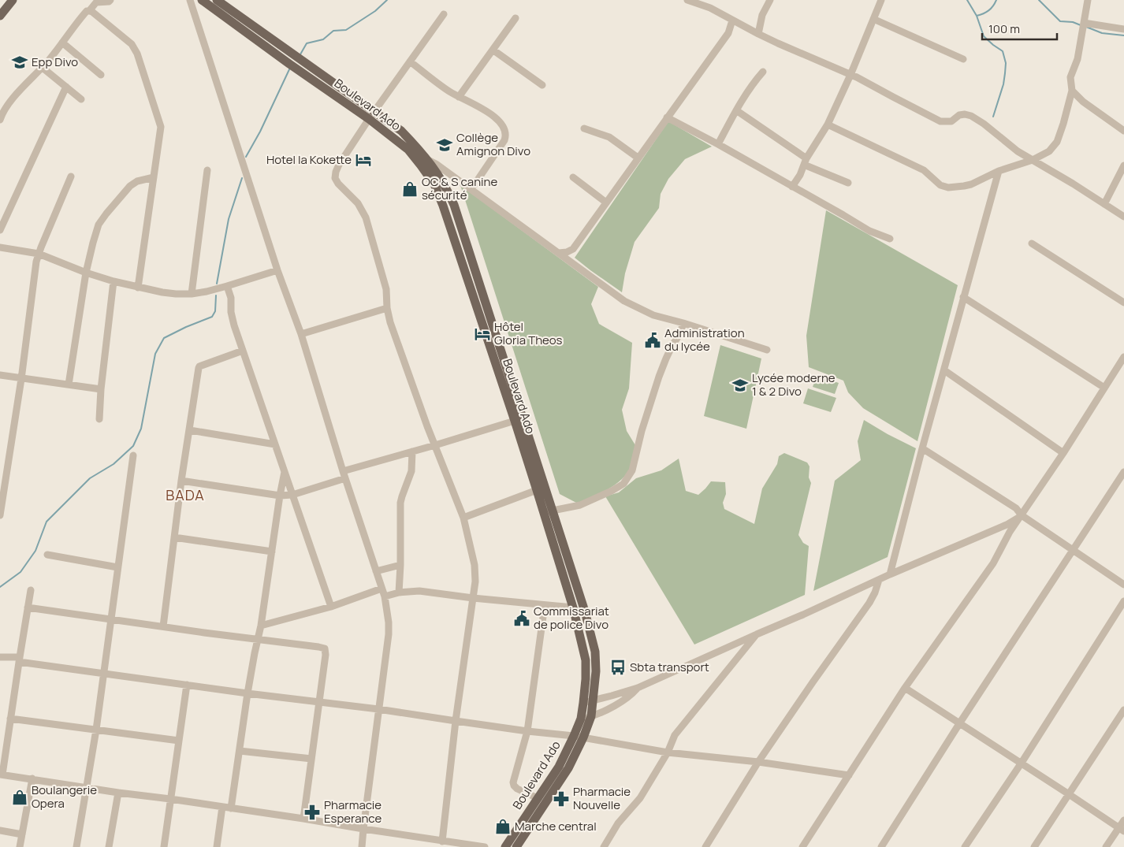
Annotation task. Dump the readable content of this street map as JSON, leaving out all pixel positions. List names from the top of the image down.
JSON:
{
  "streets": {
    "main road": ["Boulevard Ado"]
  },
  "districts": ["BADA"],
  "places": {
    "school or university": ["Epp Divo", "Collège Amignon Divo", "Lycée moderne 1 & 2 Divo"],
    "hotel": ["Hotel la Kokette", "Hôtel Gloria Theos"],
    "shop": ["OC & S canine sécurité", "Boulangerie Opera", "Marche central"],
    "public building": ["Administration du lycée", "Commissariat de police Divo"],
    "bus stop": ["Sbta transport"],
    "pharmacy": ["Pharmacie Nouvelle", "Pharmacie Esperance"]
  },
  "scale_bar": "100 m"
}
